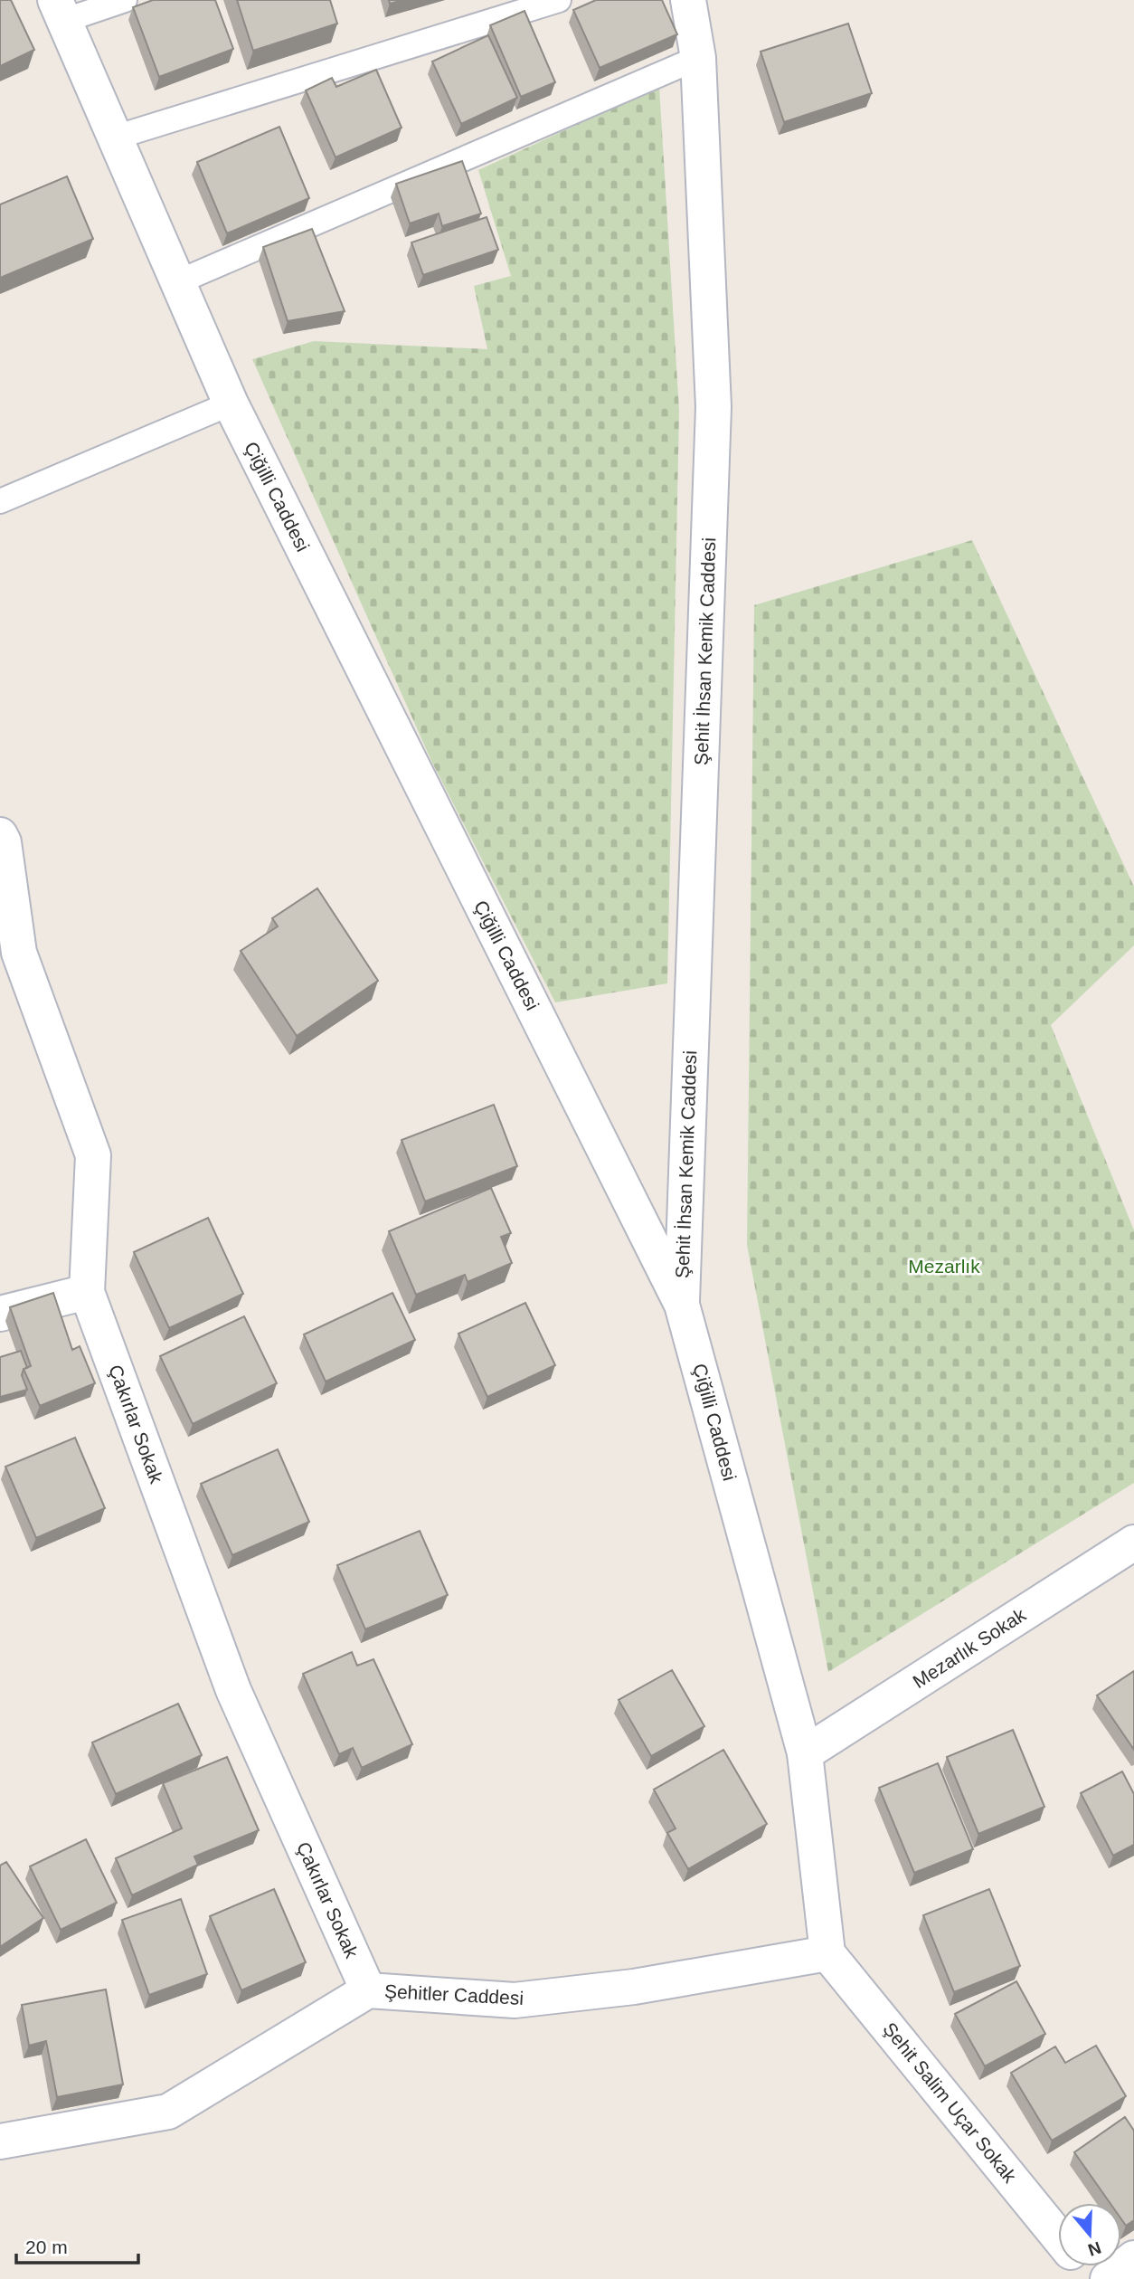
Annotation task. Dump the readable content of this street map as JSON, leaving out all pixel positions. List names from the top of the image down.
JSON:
{
  "streets": {
    "street": [
      "Çiğilli Caddesi",
      "Şehit İhsan Kemik Caddesi",
      "Çakırlar Sokak",
      "Mezarlık Sokak",
      "Şehitler Caddesi",
      "Şehit Salim Uçar Sokak"
    ]
  },
  "crossings": [
    ["Çiğilli Caddesi", "Şehit İhsan Kemik Caddesi"],
    ["Çiğilli Caddesi", "Mezarlık Sokak"],
    ["Çiğilli Caddesi", "Şehitler Caddesi"],
    ["Çiğilli Caddesi", "Şehit Salim Uçar Sokak"],
    ["Çakırlar Sokak", "Şehitler Caddesi"],
    ["Şehitler Caddesi", "Şehit Salim Uçar Sokak"]
  ],
  "parks": ["Mezarlık"],
  "scale_bar": "20 m",
  "north": "bottom"
}
